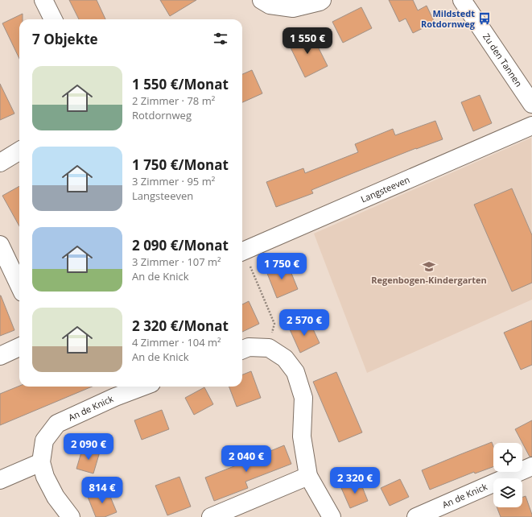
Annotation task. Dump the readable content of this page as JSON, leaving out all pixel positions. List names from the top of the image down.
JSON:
{
  "streets": {
    "street": ["Zu den Tannen", "Langsteeven", "An de Knick"]
  },
  "places": {
    "bus stop": ["Mildstedt Rotdornweg"],
    "school or university": ["Regenbogen-Kindergarten"]
  },
  "page": {
    "heading": "7 Objekte",
    "price": [
      "1 550 €",
      "1 750 €",
      "2 570 €",
      "2 090 €",
      "2 040 €",
      "2 320 €",
      "814 €"
    ],
    "list": [
      {
        "name": "1 550 €/Monat",
        "note": "2 Zimmer · 78 m² · Rotdornweg"
      },
      {
        "name": "1 750 €/Monat",
        "note": "3 Zimmer · 95 m² · Langsteeven"
      },
      {
        "name": "2 090 €/Monat",
        "note": "3 Zimmer · 107 m² · An de Knick"
      },
      {
        "name": "2 320 €/Monat",
        "note": "4 Zimmer · 104 m² · An de Knick"
      }
    ]
  }
}
